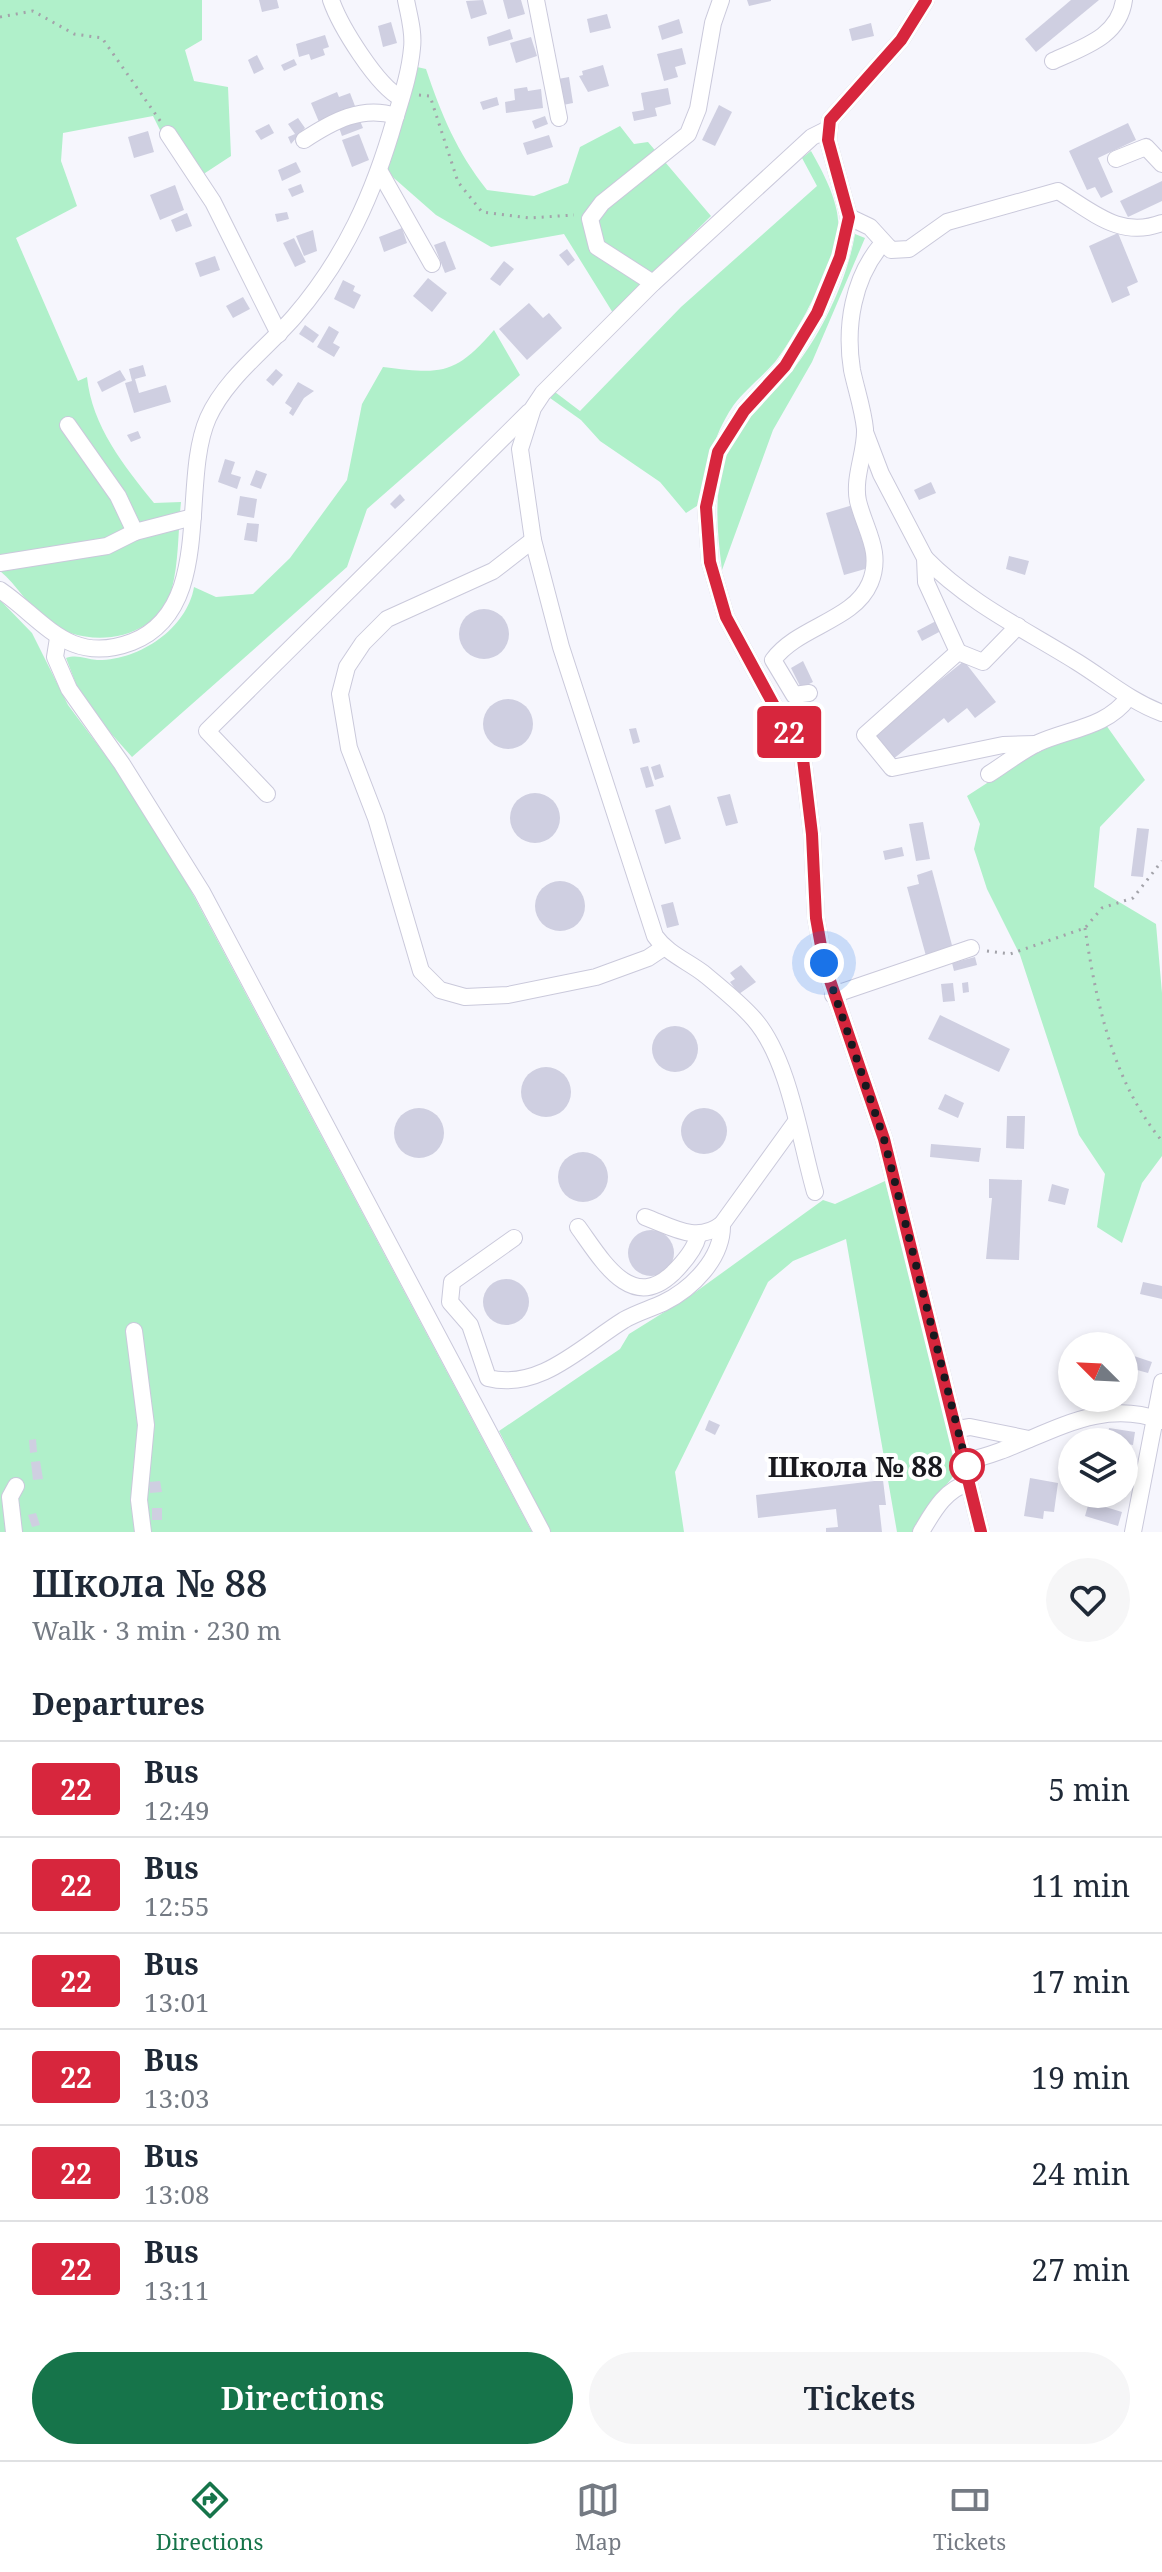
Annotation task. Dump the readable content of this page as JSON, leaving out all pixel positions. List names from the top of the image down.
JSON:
{
  "places": ["Школа № 88"],
  "lines": ["bus line 22"],
  "north": "top left",
  "page": {
    "on_map": "22",
    "heading": [
      ["Школа № 88", "Walk · 3 min · 230 m"],
      "Departures"
    ],
    "list": [
      {
        "mark": "22",
        "name": "Bus",
        "note": "12:49",
        "value": "5 min"
      },
      {
        "mark": "22",
        "name": "Bus",
        "note": "12:55",
        "value": "11 min"
      },
      {
        "mark": "22",
        "name": "Bus",
        "note": "13:01",
        "value": "17 min"
      },
      {
        "mark": "22",
        "name": "Bus",
        "note": "13:03",
        "value": "19 min"
      },
      {
        "mark": "22",
        "name": "Bus",
        "note": "13:08",
        "value": "24 min"
      },
      {
        "mark": "22",
        "name": "Bus",
        "note": "13:11",
        "value": "27 min"
      }
    ],
    "buttons": ["Directions", "Tickets"],
    "tabs": ["Directions", "Map", "Tickets"]
  }
}
